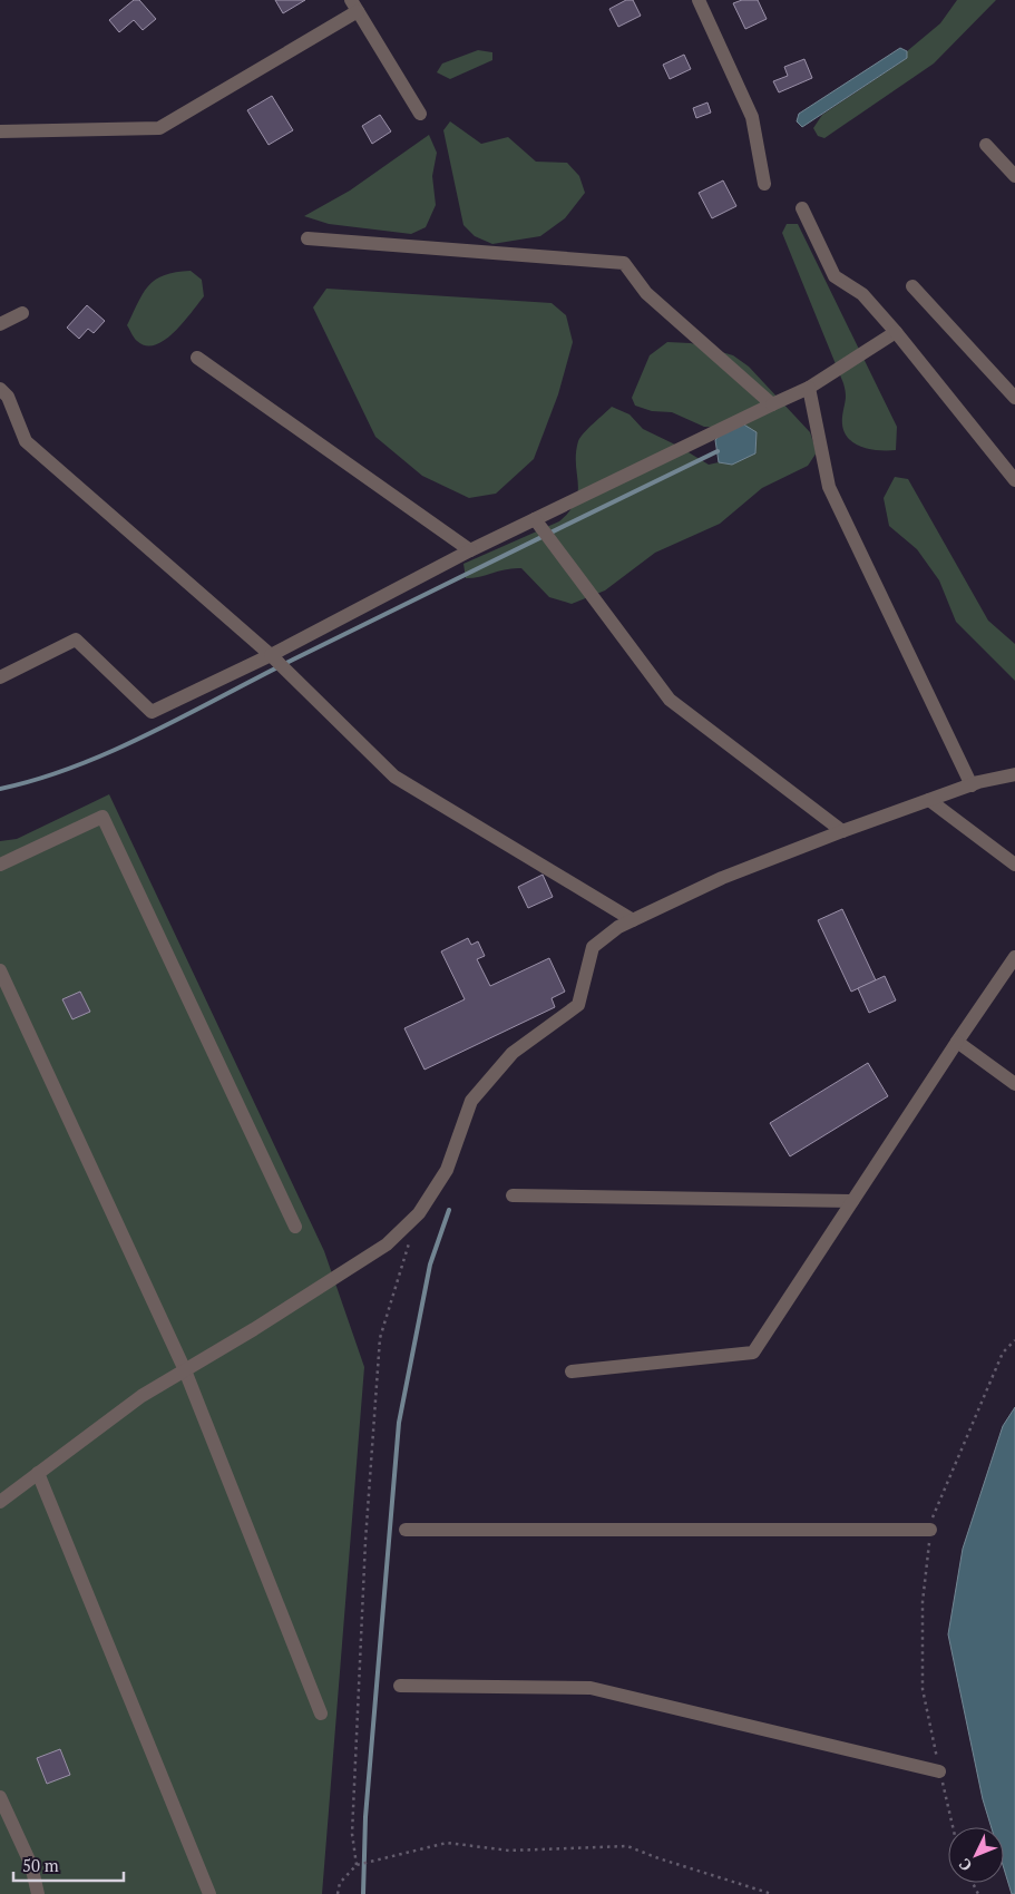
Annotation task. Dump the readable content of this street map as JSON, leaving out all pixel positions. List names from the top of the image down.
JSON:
{
  "scale_bar": "50 m",
  "north": "bottom left"
}
